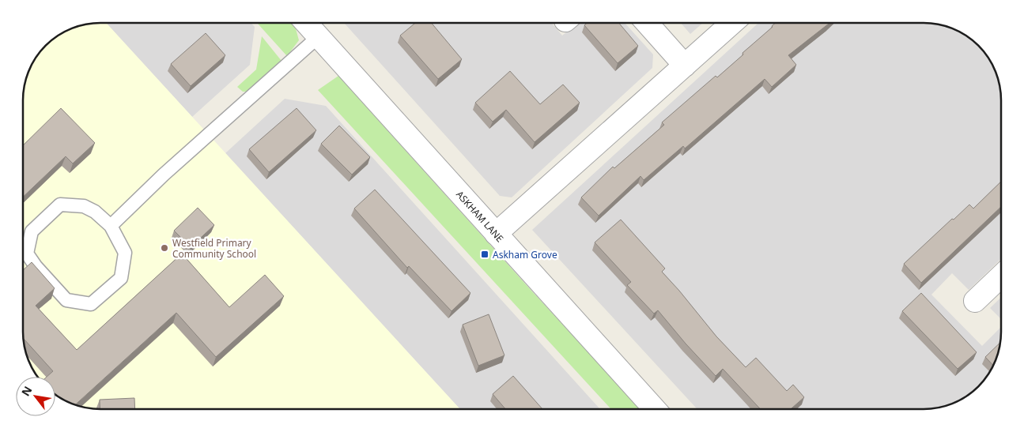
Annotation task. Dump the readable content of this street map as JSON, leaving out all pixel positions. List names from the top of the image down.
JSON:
{
  "streets": {
    "street": ["ASKHAM LANE"]
  },
  "places": {
    "other": ["Westfield Primary Community School"],
    "transit": ["Askham Grove"]
  },
  "north": "top left"
}
